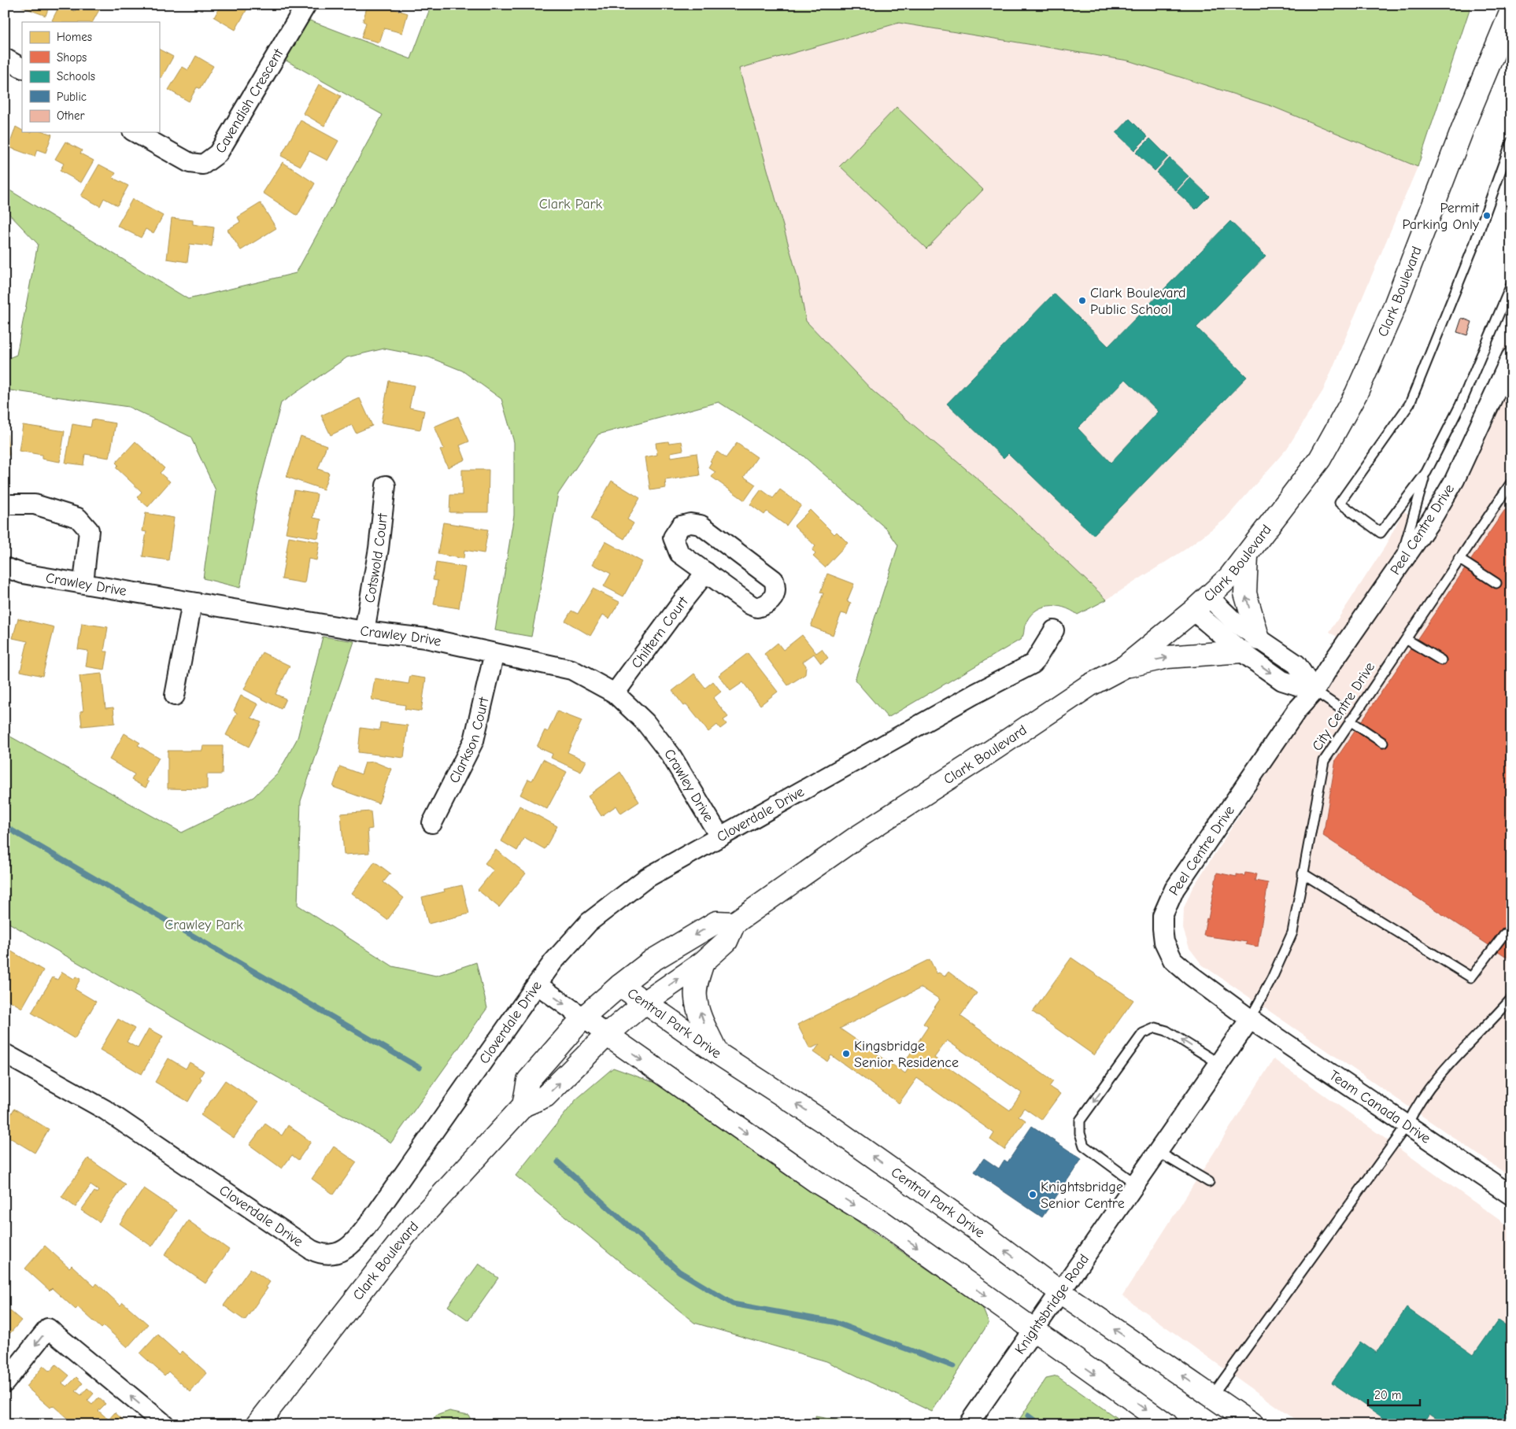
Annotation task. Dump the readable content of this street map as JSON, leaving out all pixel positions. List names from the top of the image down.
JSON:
{
  "streets": {
    "street": [
      "Cavendish Crescent",
      "Clark Boulevard",
      "Peel Centre Drive",
      "Cotswold Court",
      "Crawley Drive",
      "Chiltern Court",
      "Clarkson Court",
      "Cloverdale Drive",
      "Central Park Drive",
      "Team Canada Drive",
      "Knightsbridge Road"
    ],
    "lane": ["City Centre Drive"]
  },
  "crossings": [
    ["Clark Boulevard", "Central Park Drive"],
    ["Peel Centre Drive", "City Centre Drive"],
    ["Peel Centre Drive", "Team Canada Drive"],
    ["Peel Centre Drive", "Knightsbridge Road"],
    ["Cotswold Court", "Crawley Drive"],
    ["Crawley Drive", "Chiltern Court"],
    ["Crawley Drive", "Clarkson Court"],
    ["Crawley Drive", "Cloverdale Drive"],
    ["City Centre Drive", "Team Canada Drive"],
    ["City Centre Drive", "Knightsbridge Road"],
    ["Central Park Drive", "Knightsbridge Road"],
    ["Team Canada Drive", "Knightsbridge Road"]
  ],
  "parks": ["Clark Park", "Crawley Park"],
  "places": [
    "Permit Parking Only",
    "Clark Boulevard Public School",
    "Kingsbridge Senior Residence",
    "Knightsbridge Senior Centre"
  ],
  "legend": [
    "Homes",
    "Shops",
    "Schools",
    "Public",
    "Other"
  ],
  "scale_bar": "20 m"
}
